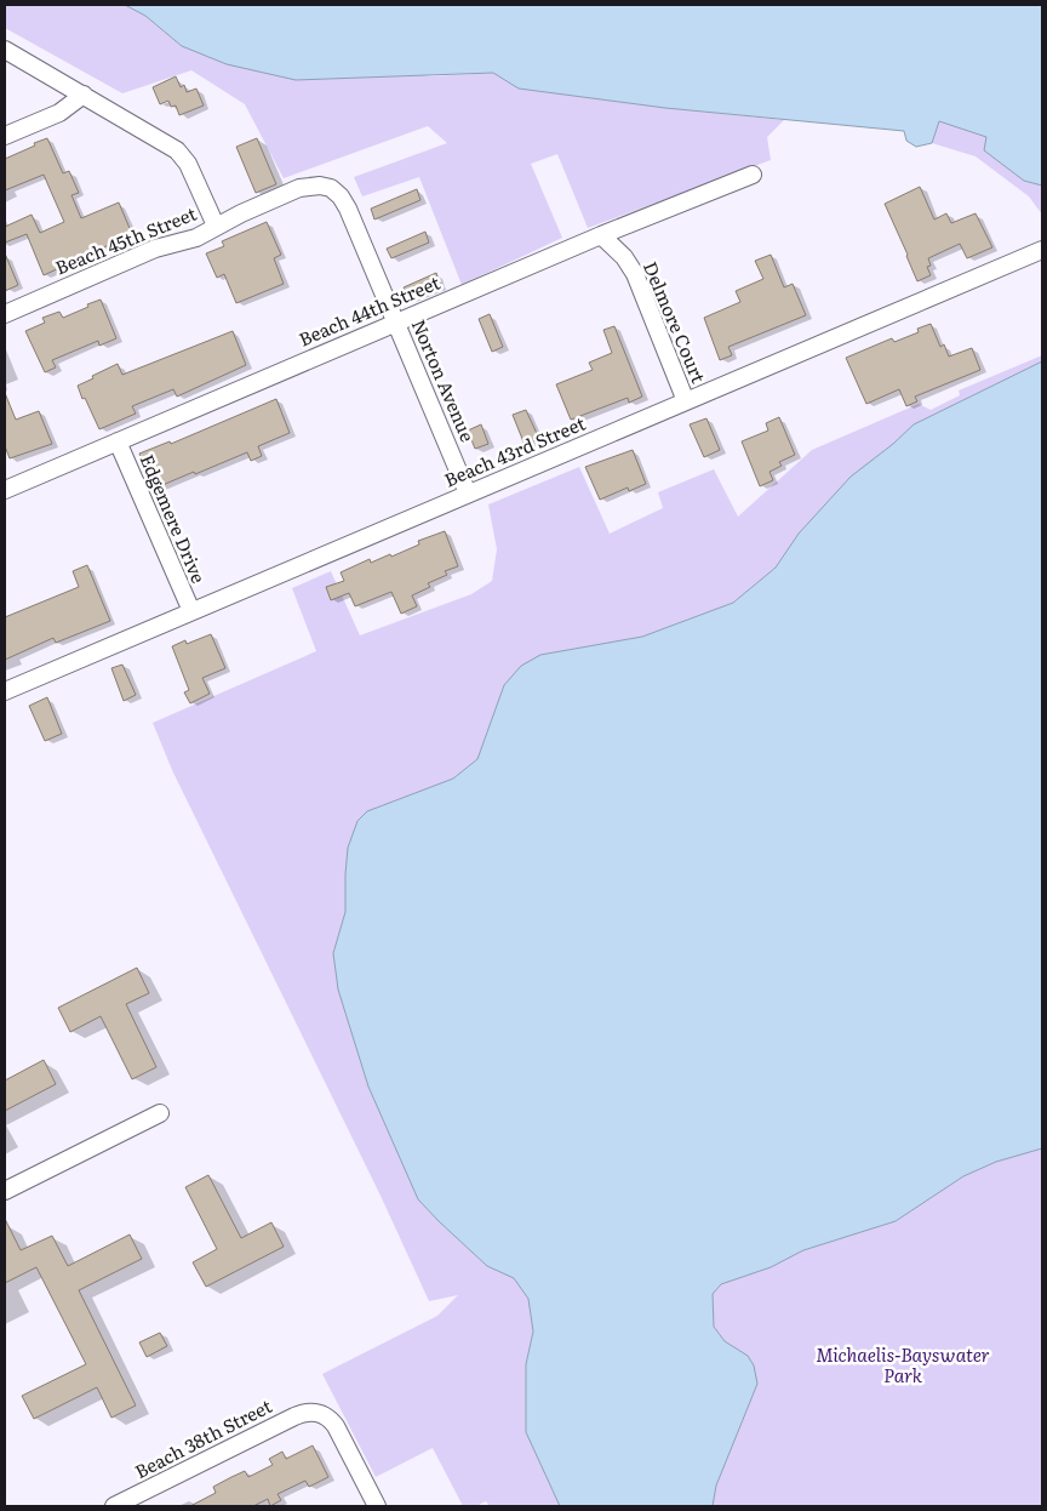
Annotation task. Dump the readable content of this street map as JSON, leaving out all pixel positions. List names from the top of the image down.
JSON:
{
  "streets": {
    "street": [
      "Beach 45th Street",
      "Beach 44th Street",
      "Delmore Court",
      "Norton Avenue",
      "Beach 43rd Street",
      "Edgemere Drive",
      "Beach 38th Street"
    ]
  },
  "crossings": [
    ["Beach 45th Street", "Norton Avenue"],
    ["Beach 44th Street", "Delmore Court"],
    ["Beach 44th Street", "Norton Avenue"],
    ["Beach 44th Street", "Edgemere Drive"],
    ["Delmore Court", "Beach 43rd Street"],
    ["Norton Avenue", "Beach 43rd Street"],
    ["Beach 43rd Street", "Edgemere Drive"]
  ],
  "parks": ["Michaelis-Bayswater Park"]
}
